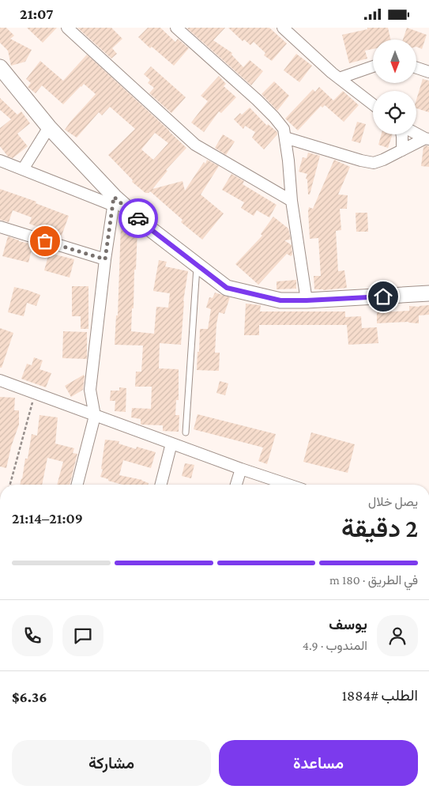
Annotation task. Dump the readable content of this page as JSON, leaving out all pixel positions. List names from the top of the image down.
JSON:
{
  "north": "bottom",
  "page": {
    "status": "21:07",
    "heading": ["2 دقيقة", "يصل خلال", "21:09–21:14"],
    "panel": [
      "يوسف",
      "المندوب · 4.9",
      "الطلب #1884",
      "$6.36"
    ],
    "bar": "في الطريق · 180 m",
    "buttons": ["مساعدة", "مشاركة"]
  }
}
